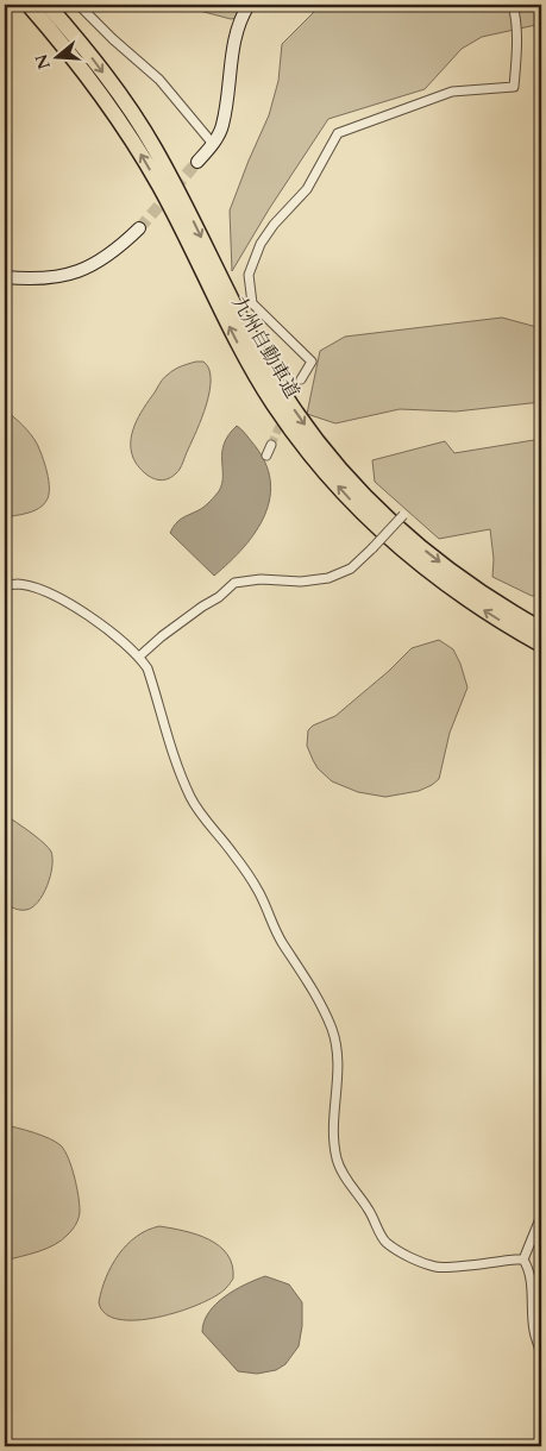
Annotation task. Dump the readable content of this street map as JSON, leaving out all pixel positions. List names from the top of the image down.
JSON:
{
  "streets": {
    "highway": ["九州自動車道"]
  },
  "north": "left"
}
